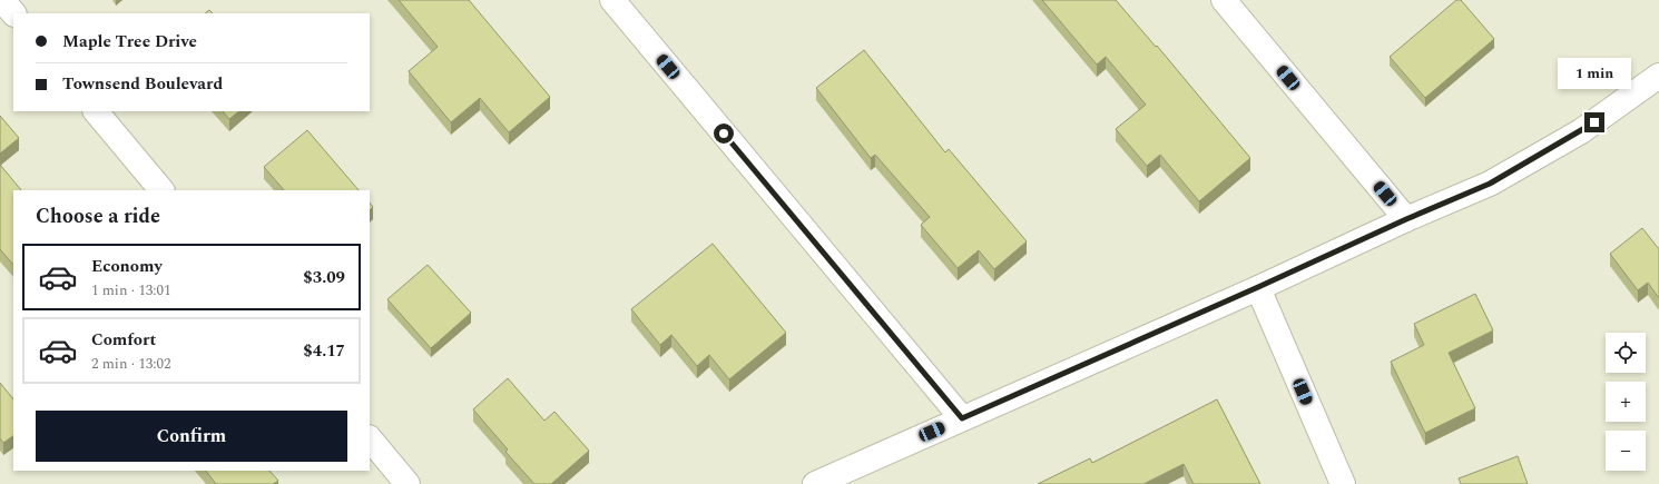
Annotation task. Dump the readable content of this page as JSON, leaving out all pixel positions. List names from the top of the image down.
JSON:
{
  "page": {
    "banner": ["Maple Tree Drive", "Townsend Boulevard"],
    "bubble": "1 min",
    "heading": "Choose a ride",
    "list": [
      {
        "name": "Economy",
        "note": "1 min · 13:01",
        "value": "$3.09"
      },
      {
        "name": "Comfort",
        "note": "2 min · 13:02",
        "value": "$4.17"
      }
    ],
    "map_buttons": ["+", "−"],
    "buttons": "Confirm"
  }
}
